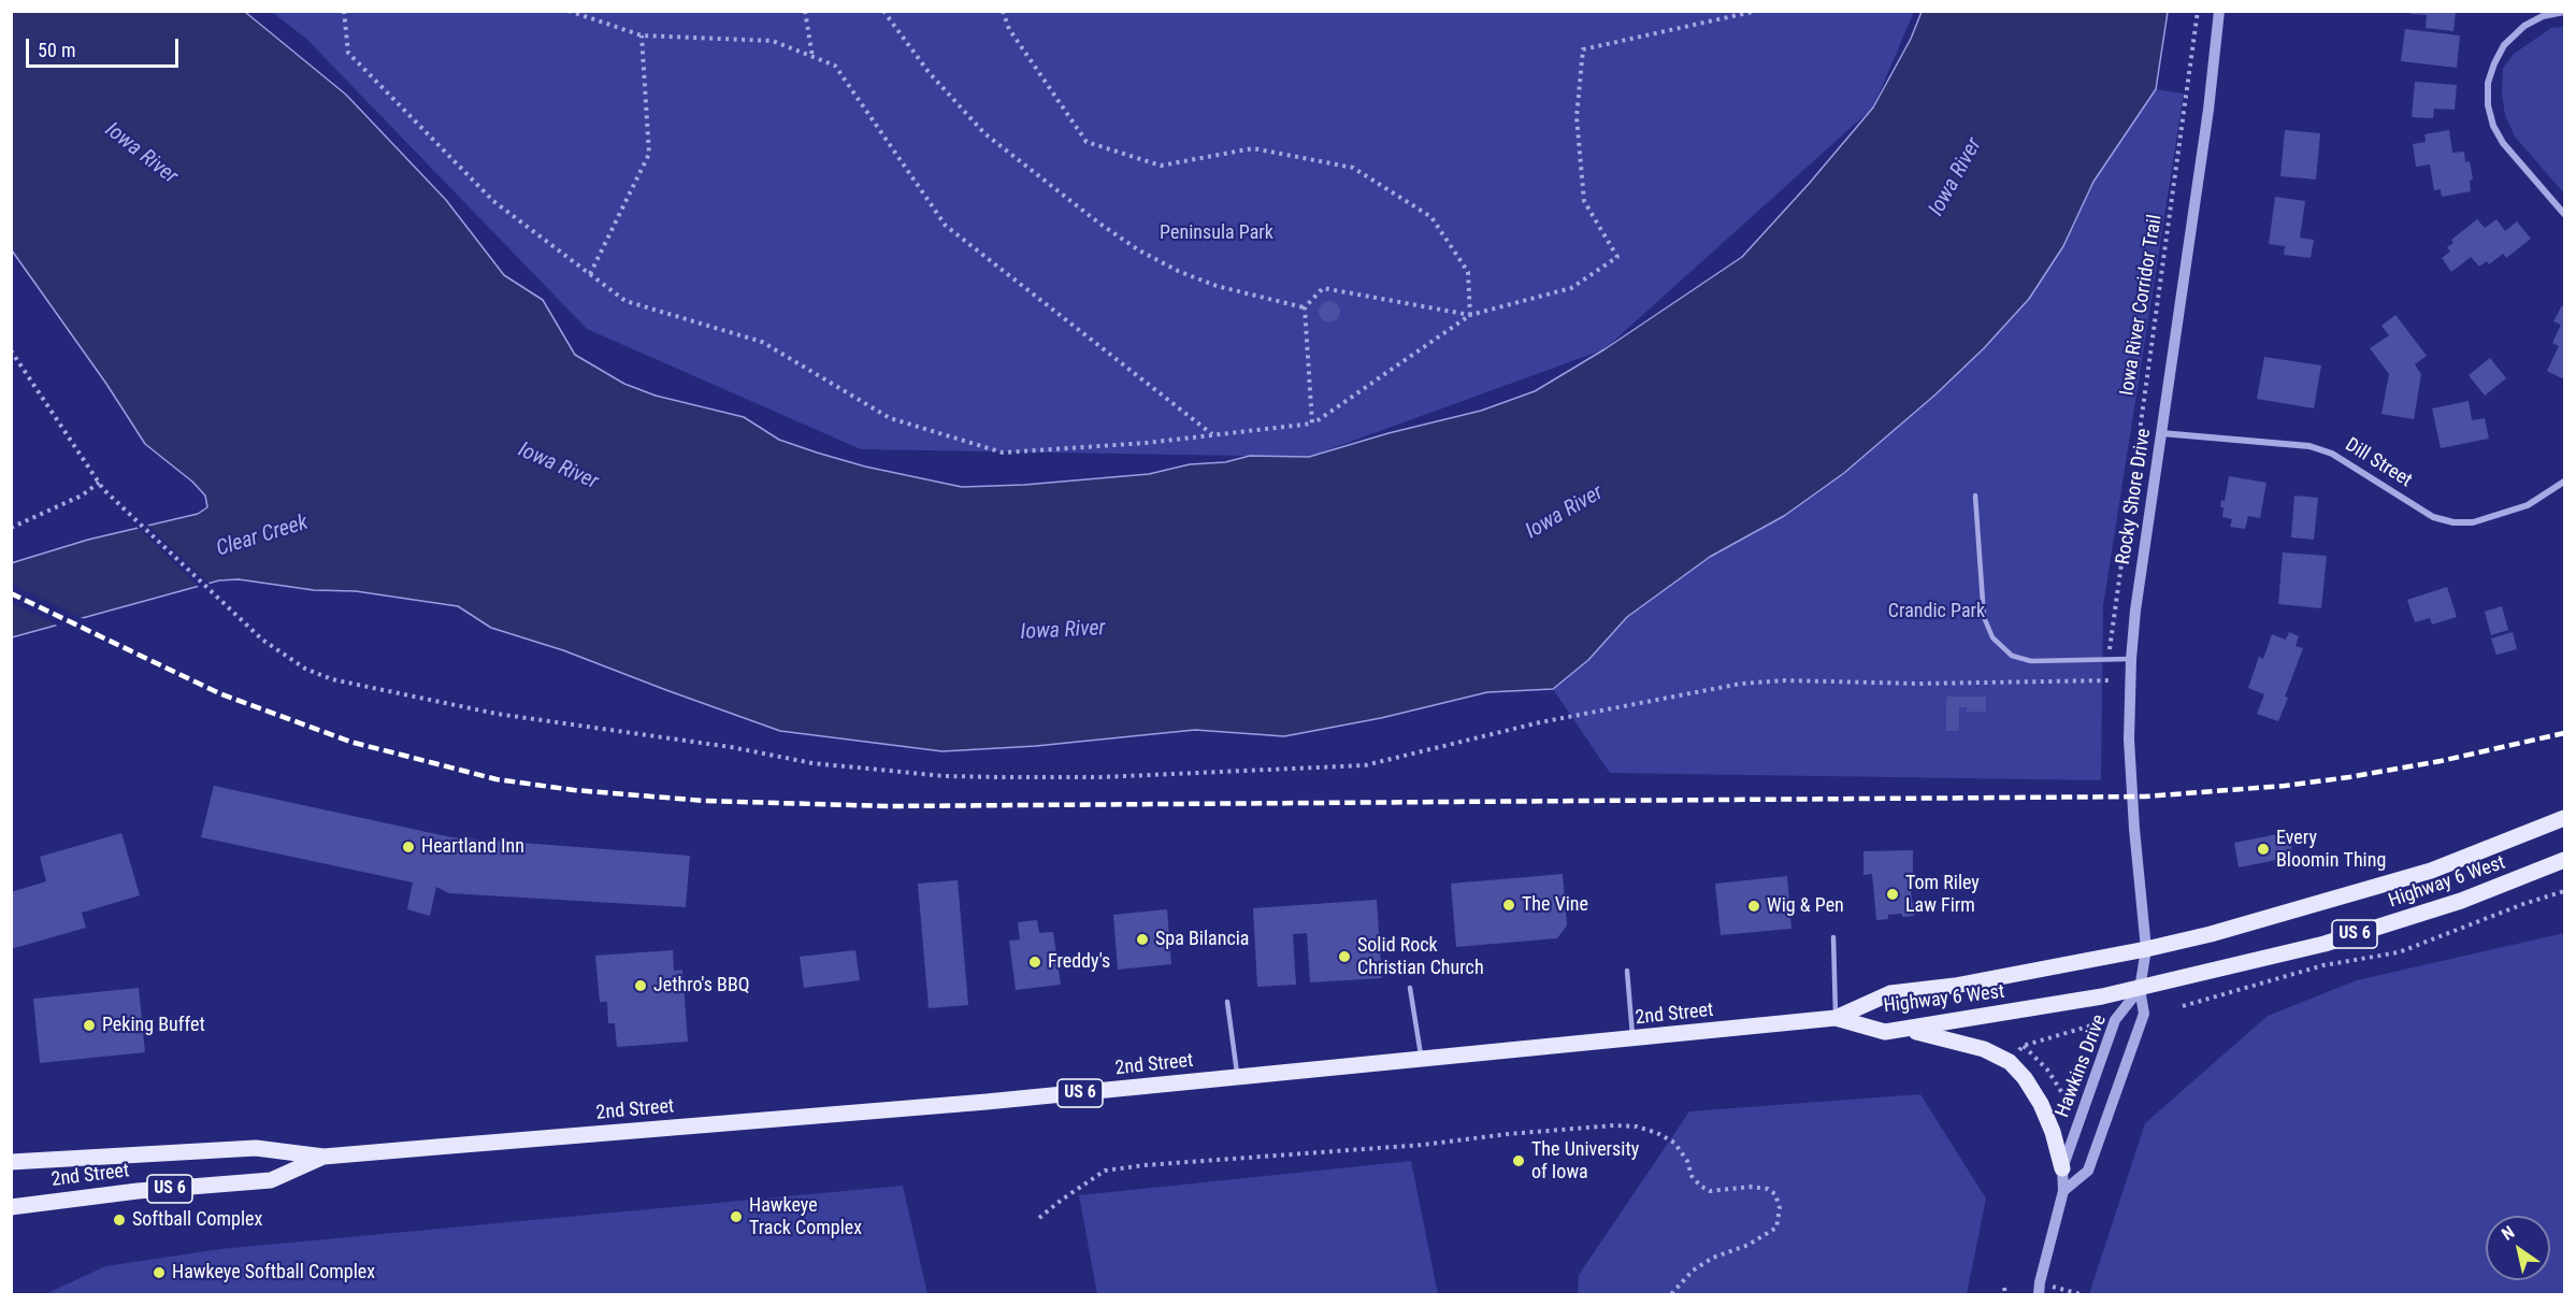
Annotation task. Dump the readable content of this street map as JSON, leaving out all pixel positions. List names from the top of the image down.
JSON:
{
  "streets": {
    "main road": ["Highway 6 West", "US 6", "2nd Street"],
    "street": ["Dill Street", "Rocky Shore Drive", "Hawkins Drive"],
    "path": ["Iowa River Corridor Trail"]
  },
  "crossings": [
    ["Dill Street", "Rocky Shore Drive"],
    ["Rocky Shore Drive", "Highway 6 West"],
    ["Rocky Shore Drive", "Hawkins Drive"],
    ["Highway 6 West", "2nd Street"],
    ["Highway 6 West", "Hawkins Drive"]
  ],
  "water": ["Iowa River", "Clear Creek"],
  "parks": ["Peninsula Park", "Crandic Park"],
  "places": [
    "Heartland Inn",
    "Every Bloomin Thing",
    "Tom Riley Law Firm",
    "The Vine",
    "Wig & Pen",
    "Spa Bilancia",
    "Solid Rock Christian Church",
    "Freddy's",
    "Jethro's BBQ",
    "Peking Buffet",
    "The University of Iowa",
    "Hawkeye Track Complex",
    "Softball Complex",
    "Hawkeye Softball Complex"
  ],
  "scale_bar": "50 m",
  "north": "top left"
}
